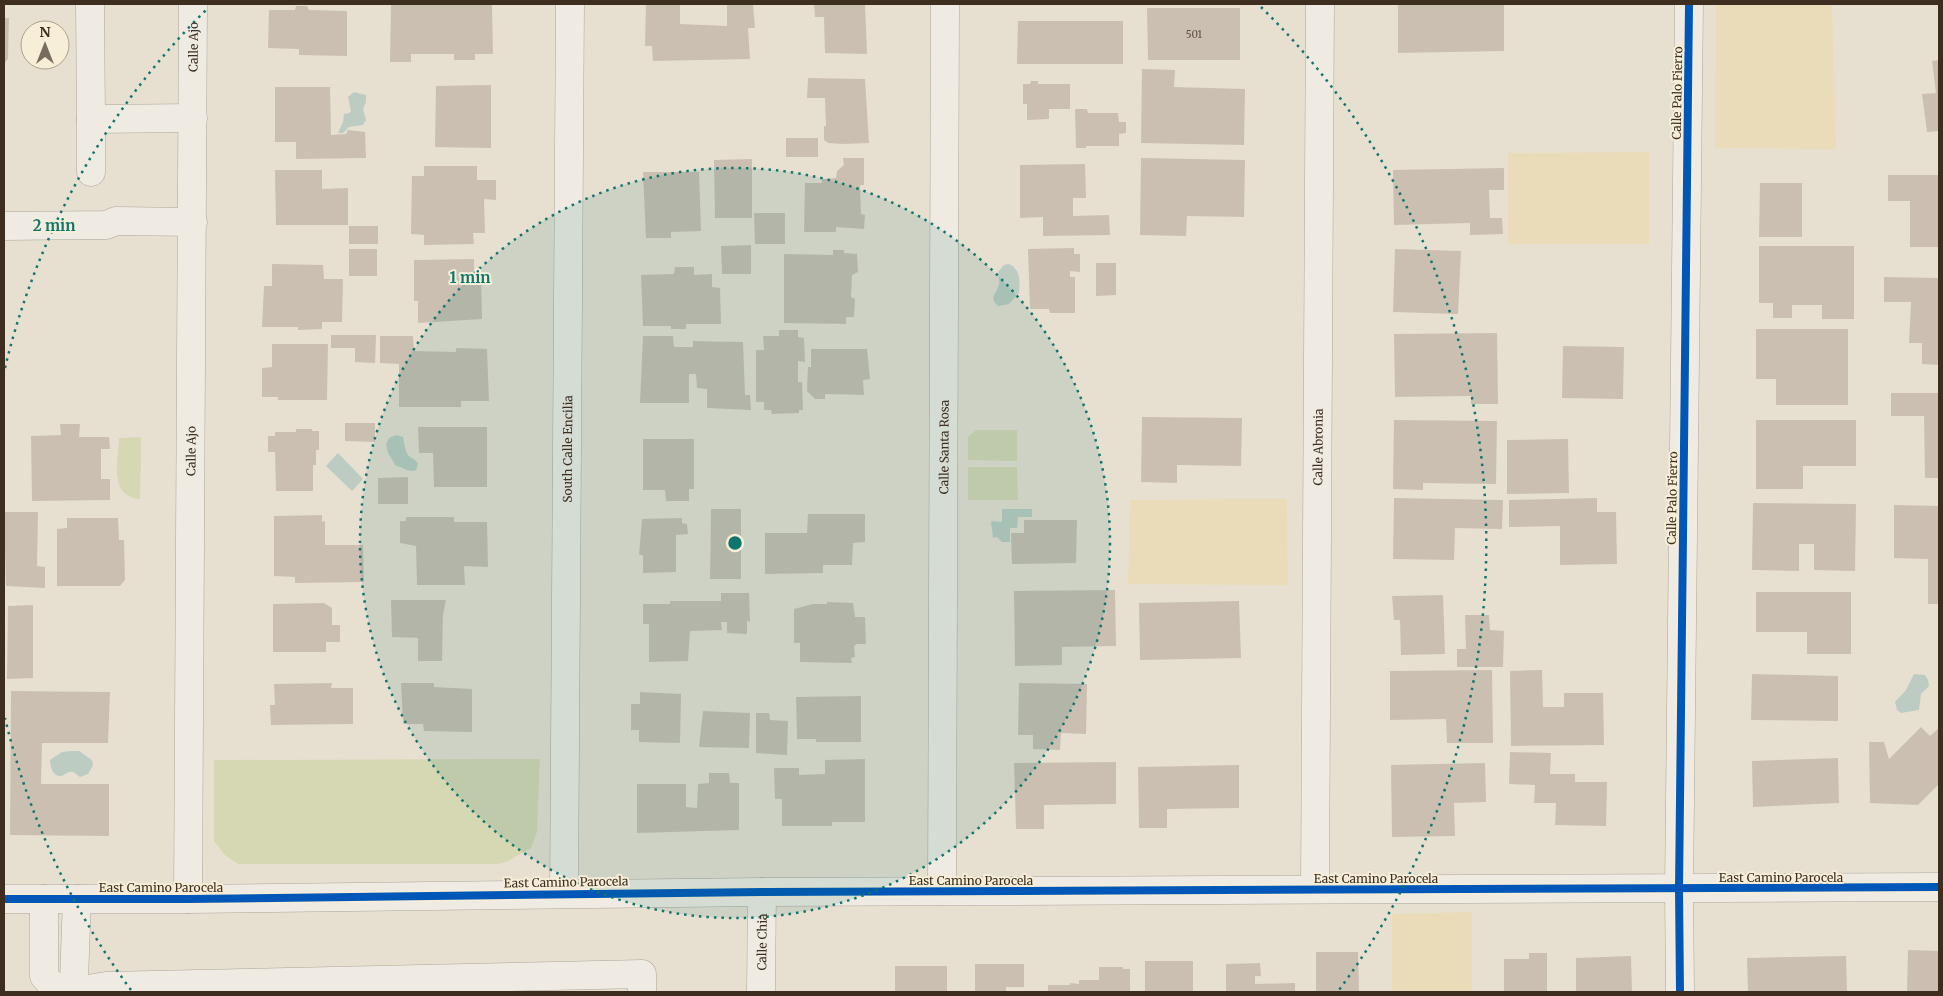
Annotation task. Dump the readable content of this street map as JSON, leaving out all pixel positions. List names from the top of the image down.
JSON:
{
  "streets": {
    "street": [
      "Calle Ajo",
      "Calle Palo Fierro",
      "Calle Abronia",
      "Calle Santa Rosa",
      "South Calle Encilia",
      "East Camino Parocela",
      "Calle Chia"
    ]
  },
  "crossings": [
    ["Calle Ajo", "East Camino Parocela"],
    ["Calle Palo Fierro", "East Camino Parocela"],
    ["Calle Abronia", "East Camino Parocela"],
    ["Calle Santa Rosa", "East Camino Parocela"],
    ["South Calle Encilia", "East Camino Parocela"],
    ["East Camino Parocela", "Calle Chia"]
  ],
  "house_numbers": ["501"],
  "north": "top",
  "rings": ["2 min", "1 min"]
}
